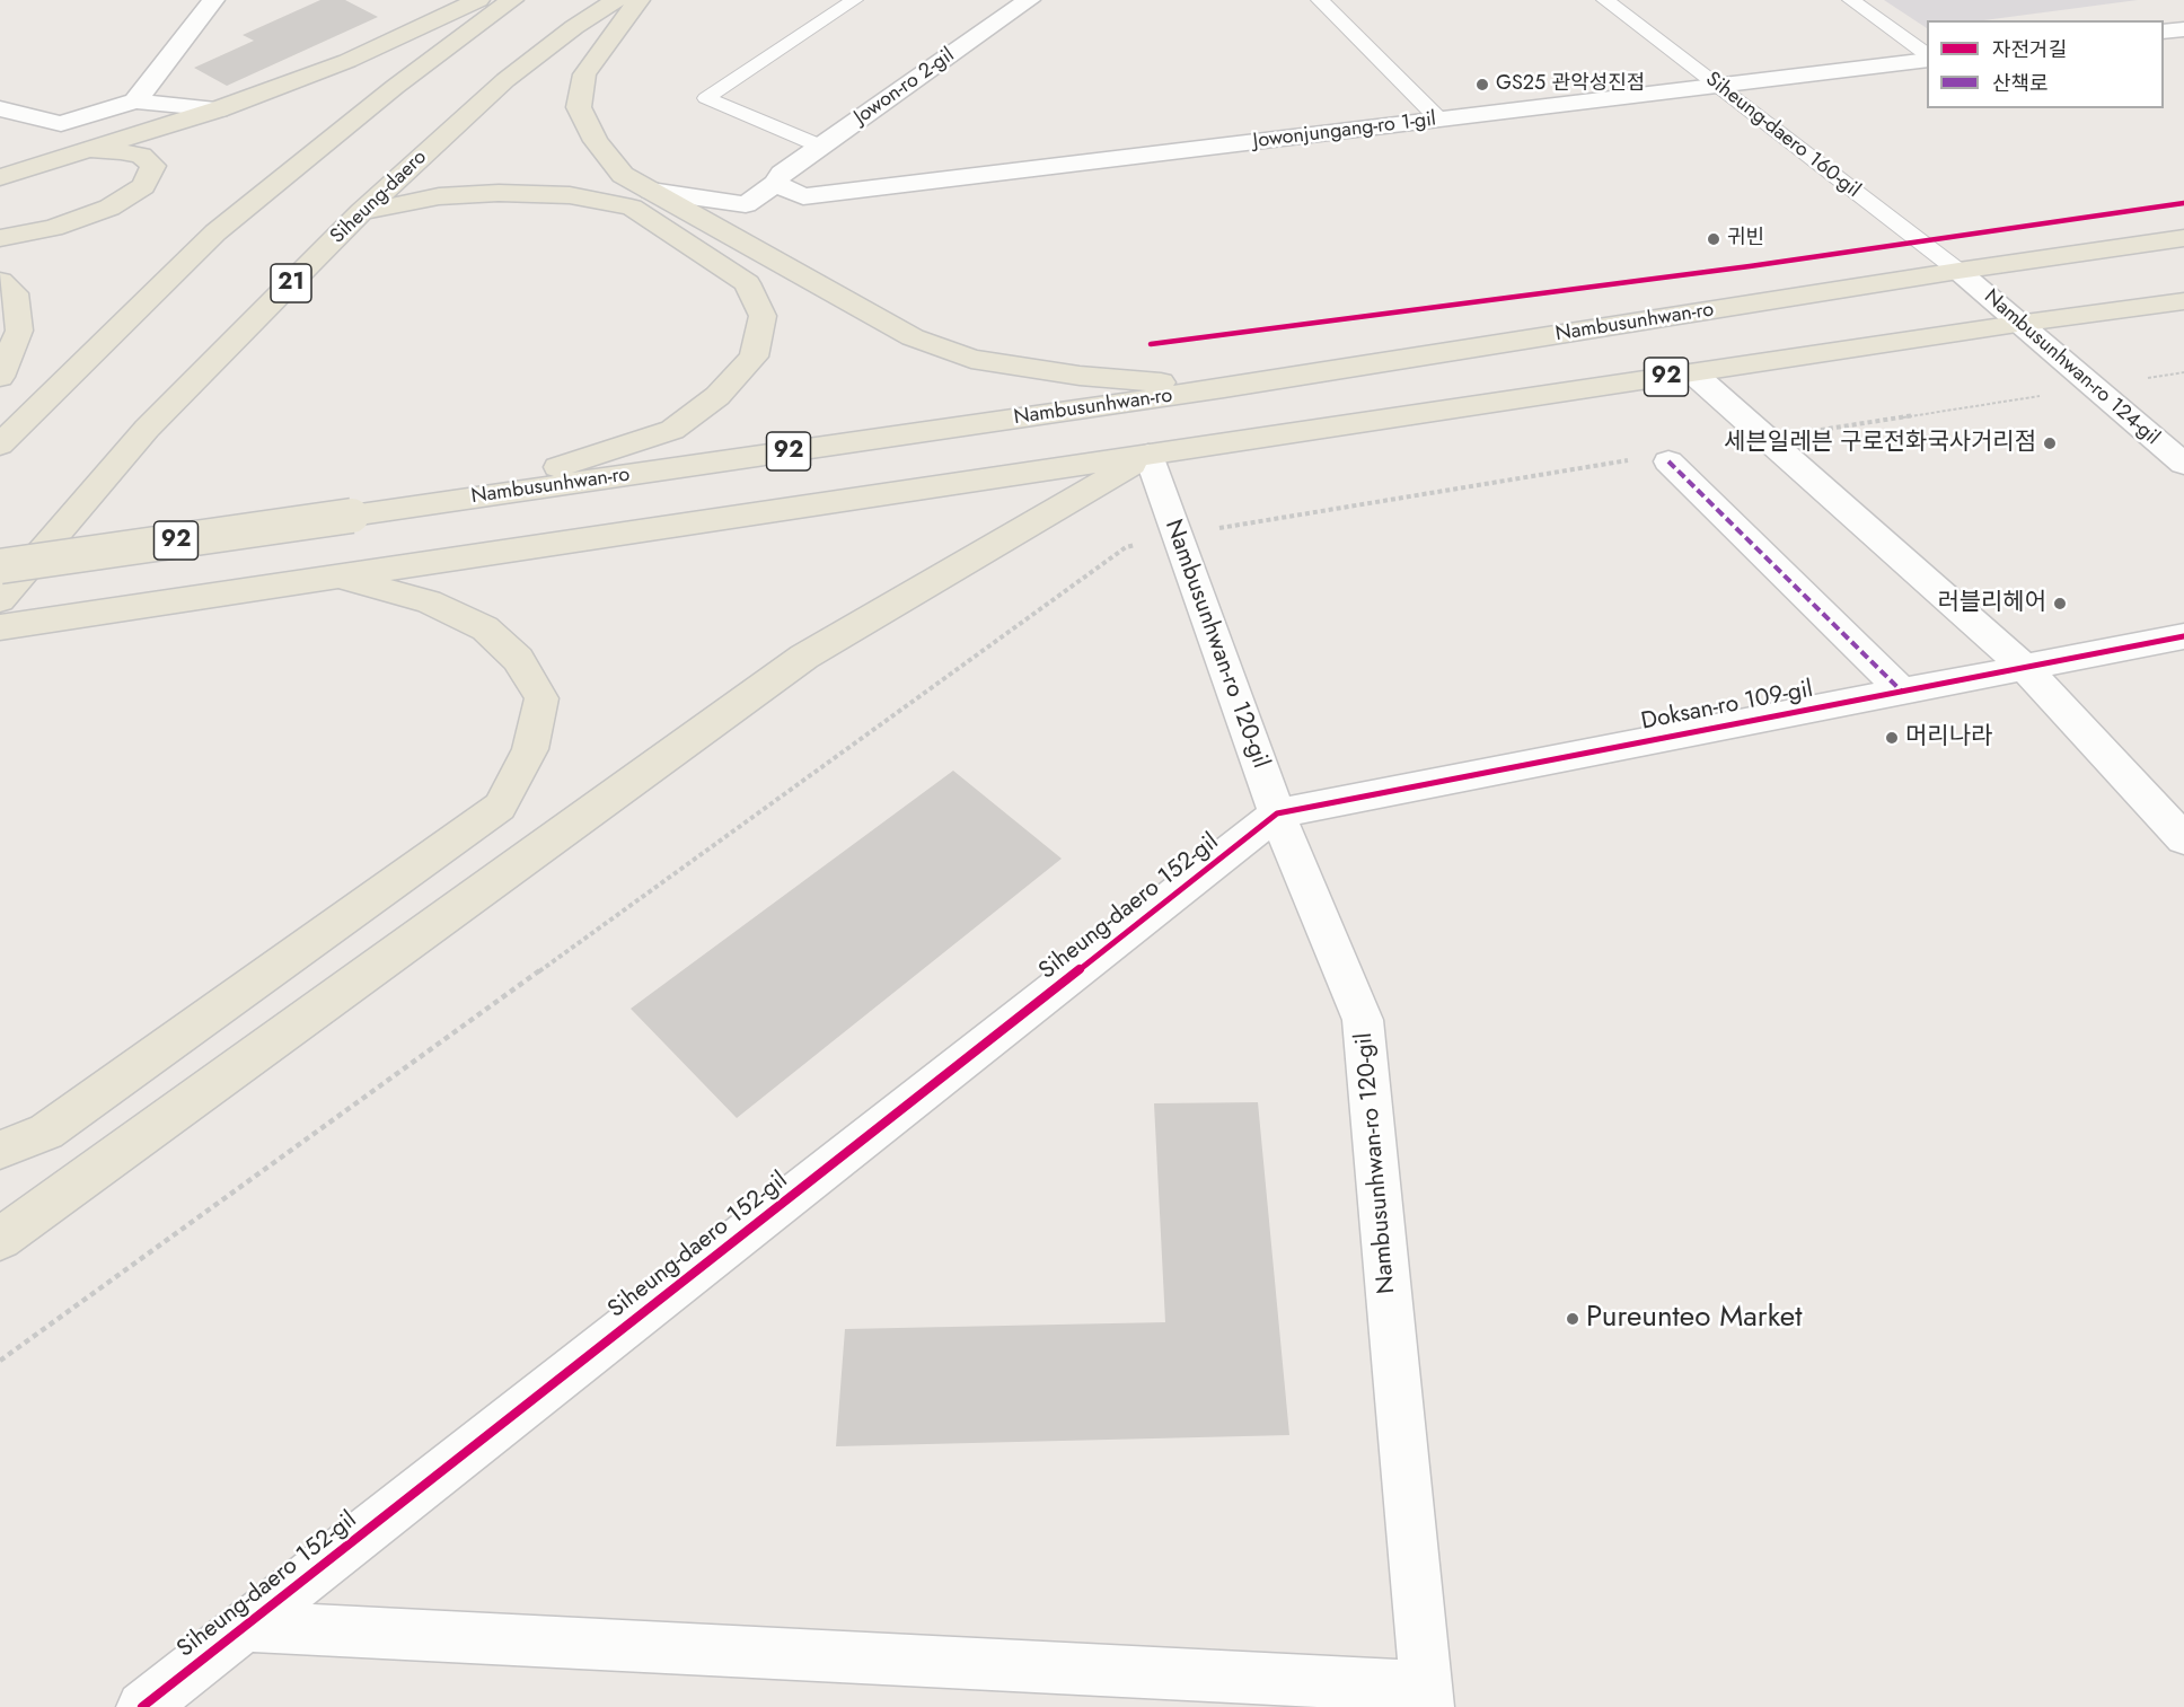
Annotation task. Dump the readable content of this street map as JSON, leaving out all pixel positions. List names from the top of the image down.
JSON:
{
  "streets": {
    "main road": [
      "Siheung-daero",
      "21",
      "Nambusunhwan-ro",
      "92"
    ],
    "street": [
      "Jowon-ro 2-gil",
      "Jowonjungang-ro 1-gil",
      "Nambusunhwan-ro 124-gil",
      "Nambusunhwan-ro 120-gil",
      "Doksan-ro 109-gil",
      "Siheung-daero 152-gil"
    ],
    "lane": ["Siheung-daero 160-gil"]
  },
  "crossings": [
    ["Jowon-ro 2-gil", "Jowonjungang-ro 1-gil"],
    ["Jowonjungang-ro 1-gil", "Siheung-daero 160-gil"],
    ["Siheung-daero 160-gil", "Nambusunhwan-ro"],
    ["Siheung-daero 160-gil", "Nambusunhwan-ro 124-gil"],
    ["Nambusunhwan-ro", "Nambusunhwan-ro 124-gil"],
    ["Nambusunhwan-ro 124-gil", "92"],
    ["92", "Nambusunhwan-ro 120-gil"],
    ["Nambusunhwan-ro 120-gil", "Doksan-ro 109-gil"],
    ["Nambusunhwan-ro 120-gil", "Siheung-daero 152-gil"],
    ["Doksan-ro 109-gil", "Siheung-daero 152-gil"]
  ],
  "places": [
    "GS25 관악성진점",
    "귀빈",
    "세븐일레븐 구로전화국사거리점",
    "러블리헤어",
    "머리나라",
    "Pureunteo Market"
  ],
  "legend": ["자전거길", "산책로"]
}
